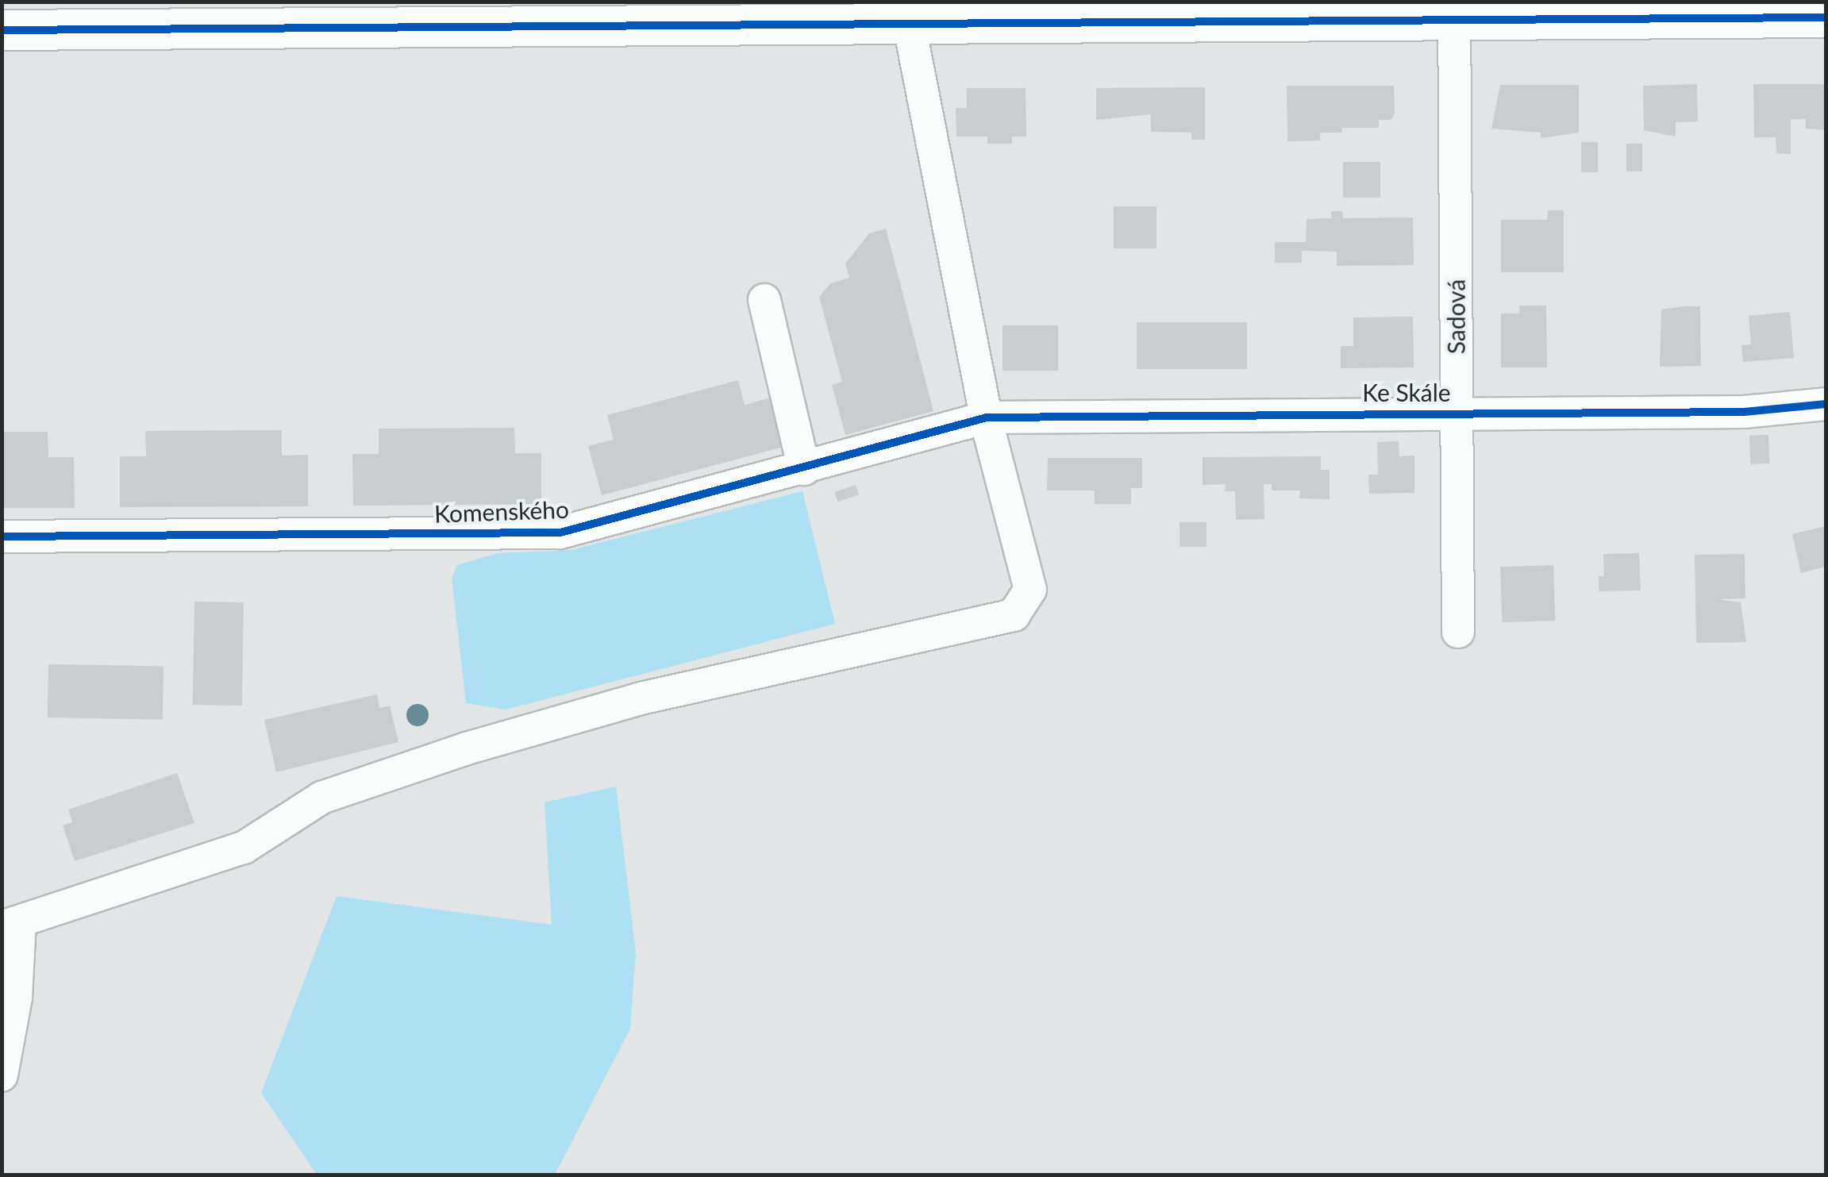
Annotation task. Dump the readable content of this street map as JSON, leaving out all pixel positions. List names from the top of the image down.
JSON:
{
  "streets": {
    "street": ["Sadová", "Ke Skále", "Komenského"]
  },
  "crossings": [
    ["Sadová", "Ke Skále"],
    ["Ke Skále", "Komenského"]
  ]
}
